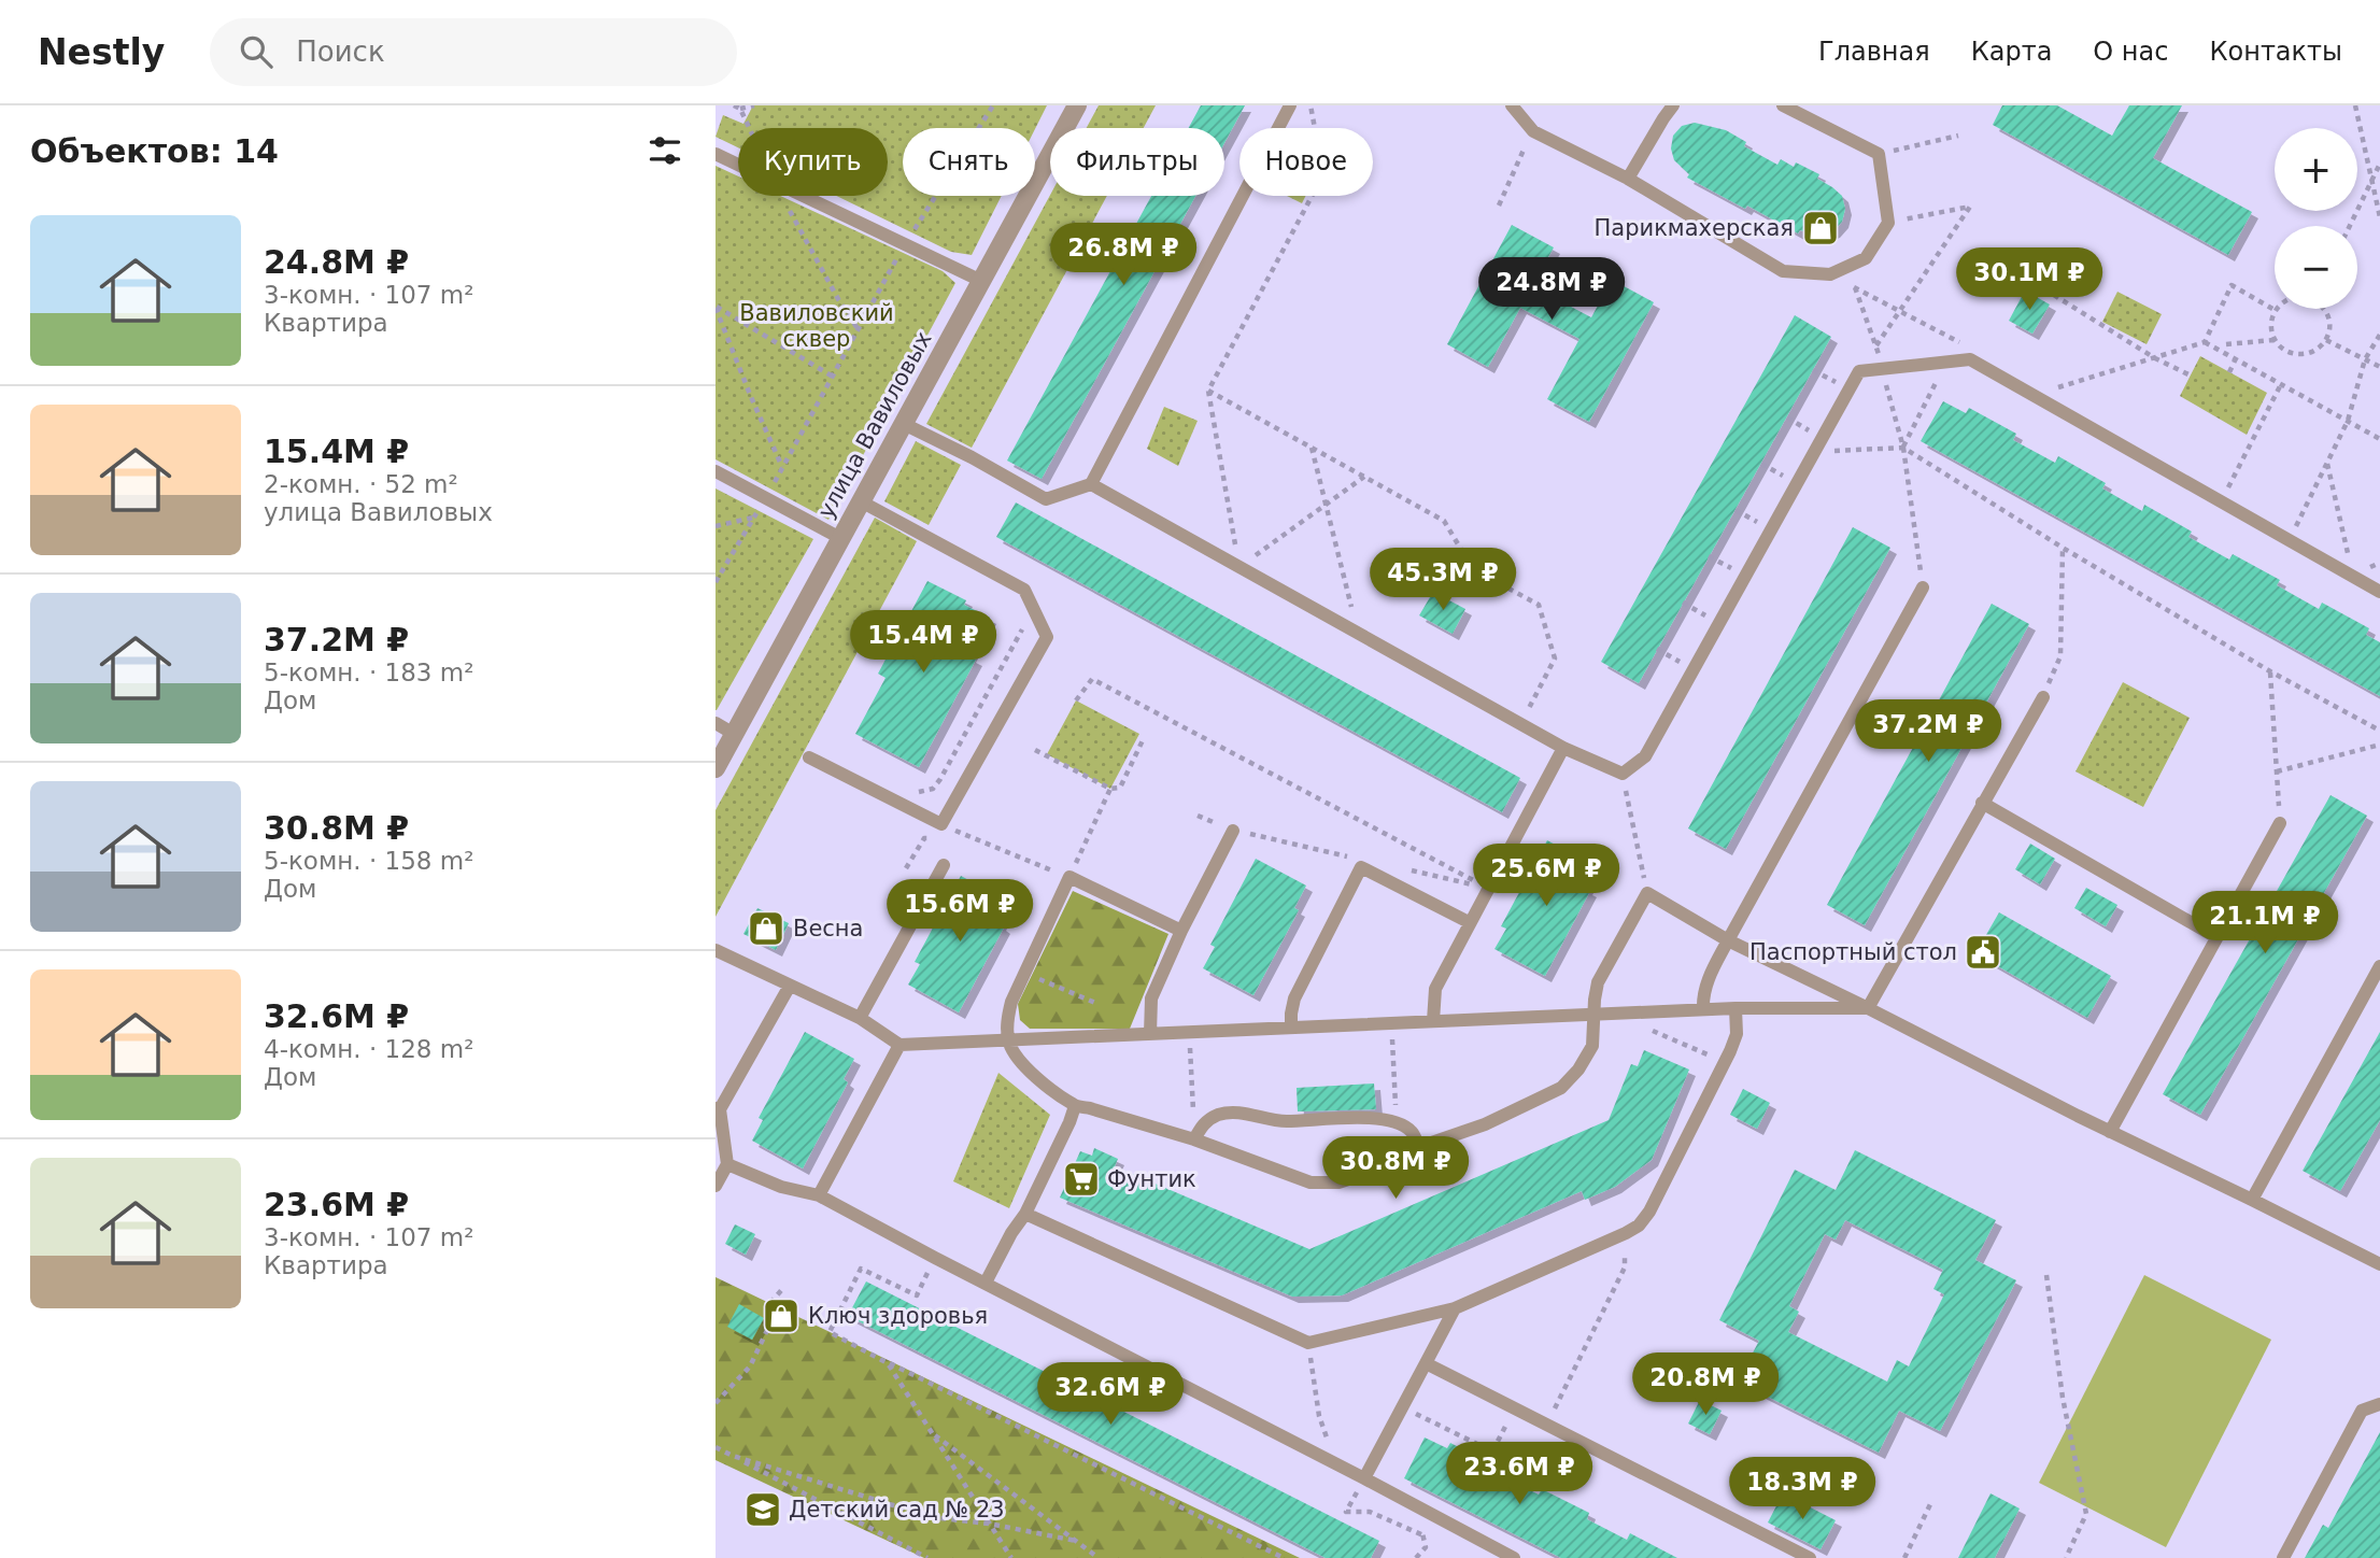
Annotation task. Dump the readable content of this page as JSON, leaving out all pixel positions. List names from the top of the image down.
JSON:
{
  "streets": {
    "street": ["улица Вавиловых"]
  },
  "parks": ["Вавиловский сквер"],
  "places": {
    "shop": ["Парикмахерская", "Весна", "Ключ здоровья"],
    "public building": ["Паспортный стол"],
    "supermarket": ["Фунтик"],
    "school or university": ["Детский сад № 23"]
  },
  "page": {
    "header": "Nestly",
    "search": "Поиск",
    "nav": [
      "Главная",
      "Карта",
      "О нас",
      "Контакты"
    ],
    "heading": "Объектов: 14",
    "map_buttons": ["+", "−"],
    "chip": [
      "Купить",
      "Снять",
      "Фильтры",
      "Новое"
    ],
    "list": [
      {
        "name": "24.8M ₽",
        "note": "3-комн. · 107 m² · Квартира"
      },
      {
        "name": "15.4M ₽",
        "note": "2-комн. · 52 m² · улица Вавиловых"
      },
      {
        "name": "37.2M ₽",
        "note": "5-комн. · 183 m² · Дом"
      },
      {
        "name": "30.8M ₽",
        "note": "5-комн. · 158 m² · Дом"
      },
      {
        "name": "32.6M ₽",
        "note": "4-комн. · 128 m² · Дом"
      },
      {
        "name": "23.6M ₽",
        "note": "3-комн. · 107 m² · Квартира"
      }
    ],
    "price": [
      "26.8M ₽",
      "30.1M ₽",
      "24.8M ₽",
      "45.3M ₽",
      "15.4M ₽",
      "37.2M ₽",
      "25.6M ₽",
      "15.6M ₽",
      "21.1M ₽",
      "30.8M ₽",
      "20.8M ₽",
      "32.6M ₽",
      "23.6M ₽",
      "18.3M ₽"
    ]
  }
}
